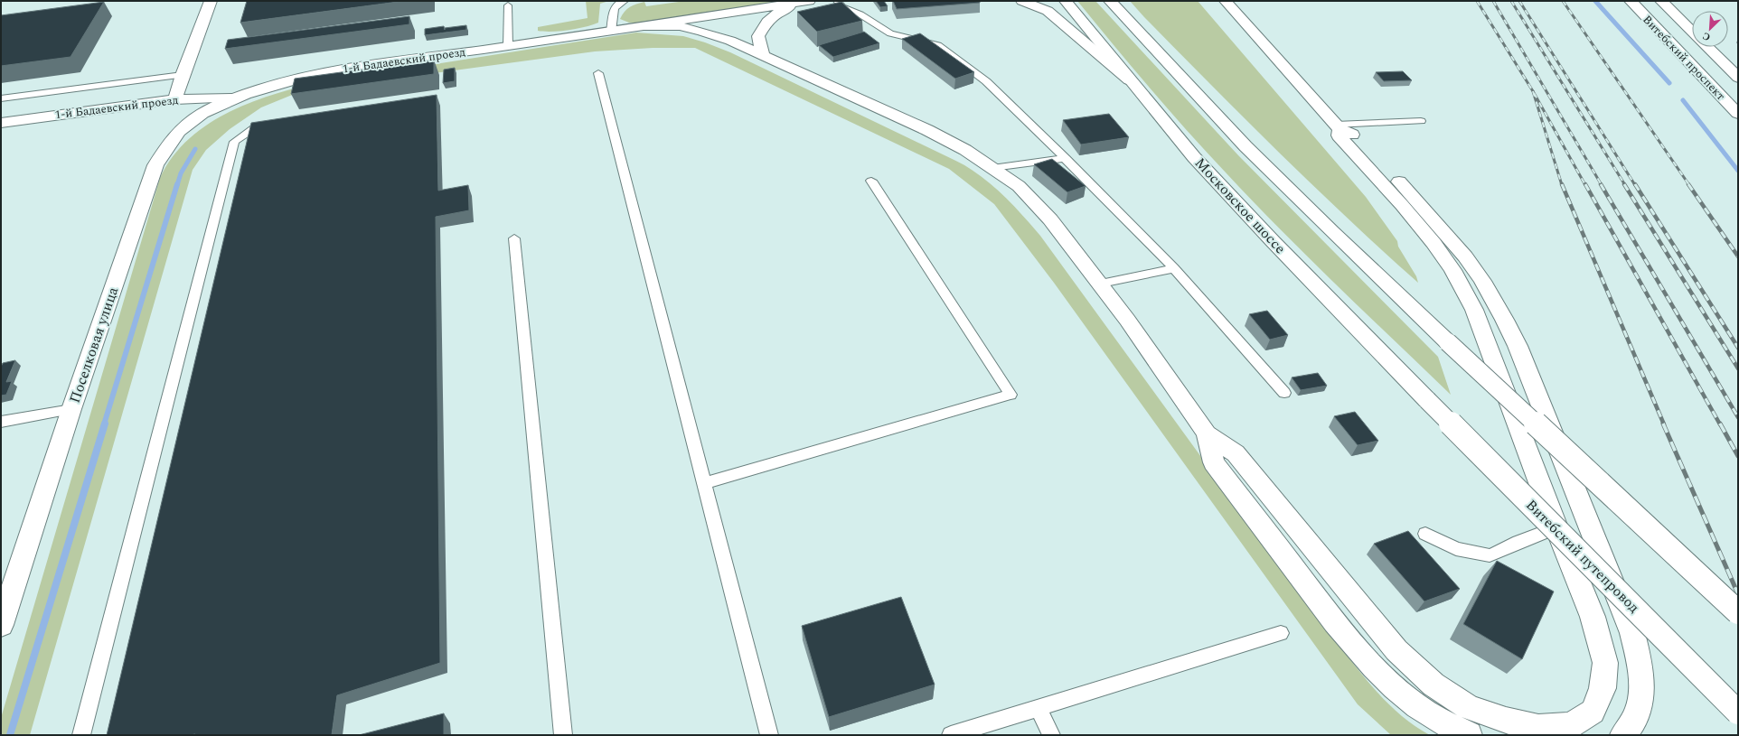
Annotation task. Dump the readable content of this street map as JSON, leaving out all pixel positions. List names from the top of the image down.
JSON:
{
  "streets": {
    "main road": [
      "Витебский проспект",
      "1-й Бадаевский проезд",
      "Московское шоссе",
      "Поселковая улица",
      "Витебский путепровод"
    ]
  },
  "crossings": [
    ["1-й Бадаевский проезд", "Поселковая улица"],
    ["Московское шоссе", "Витебский путепровод"]
  ],
  "north": "bottom left"
}
